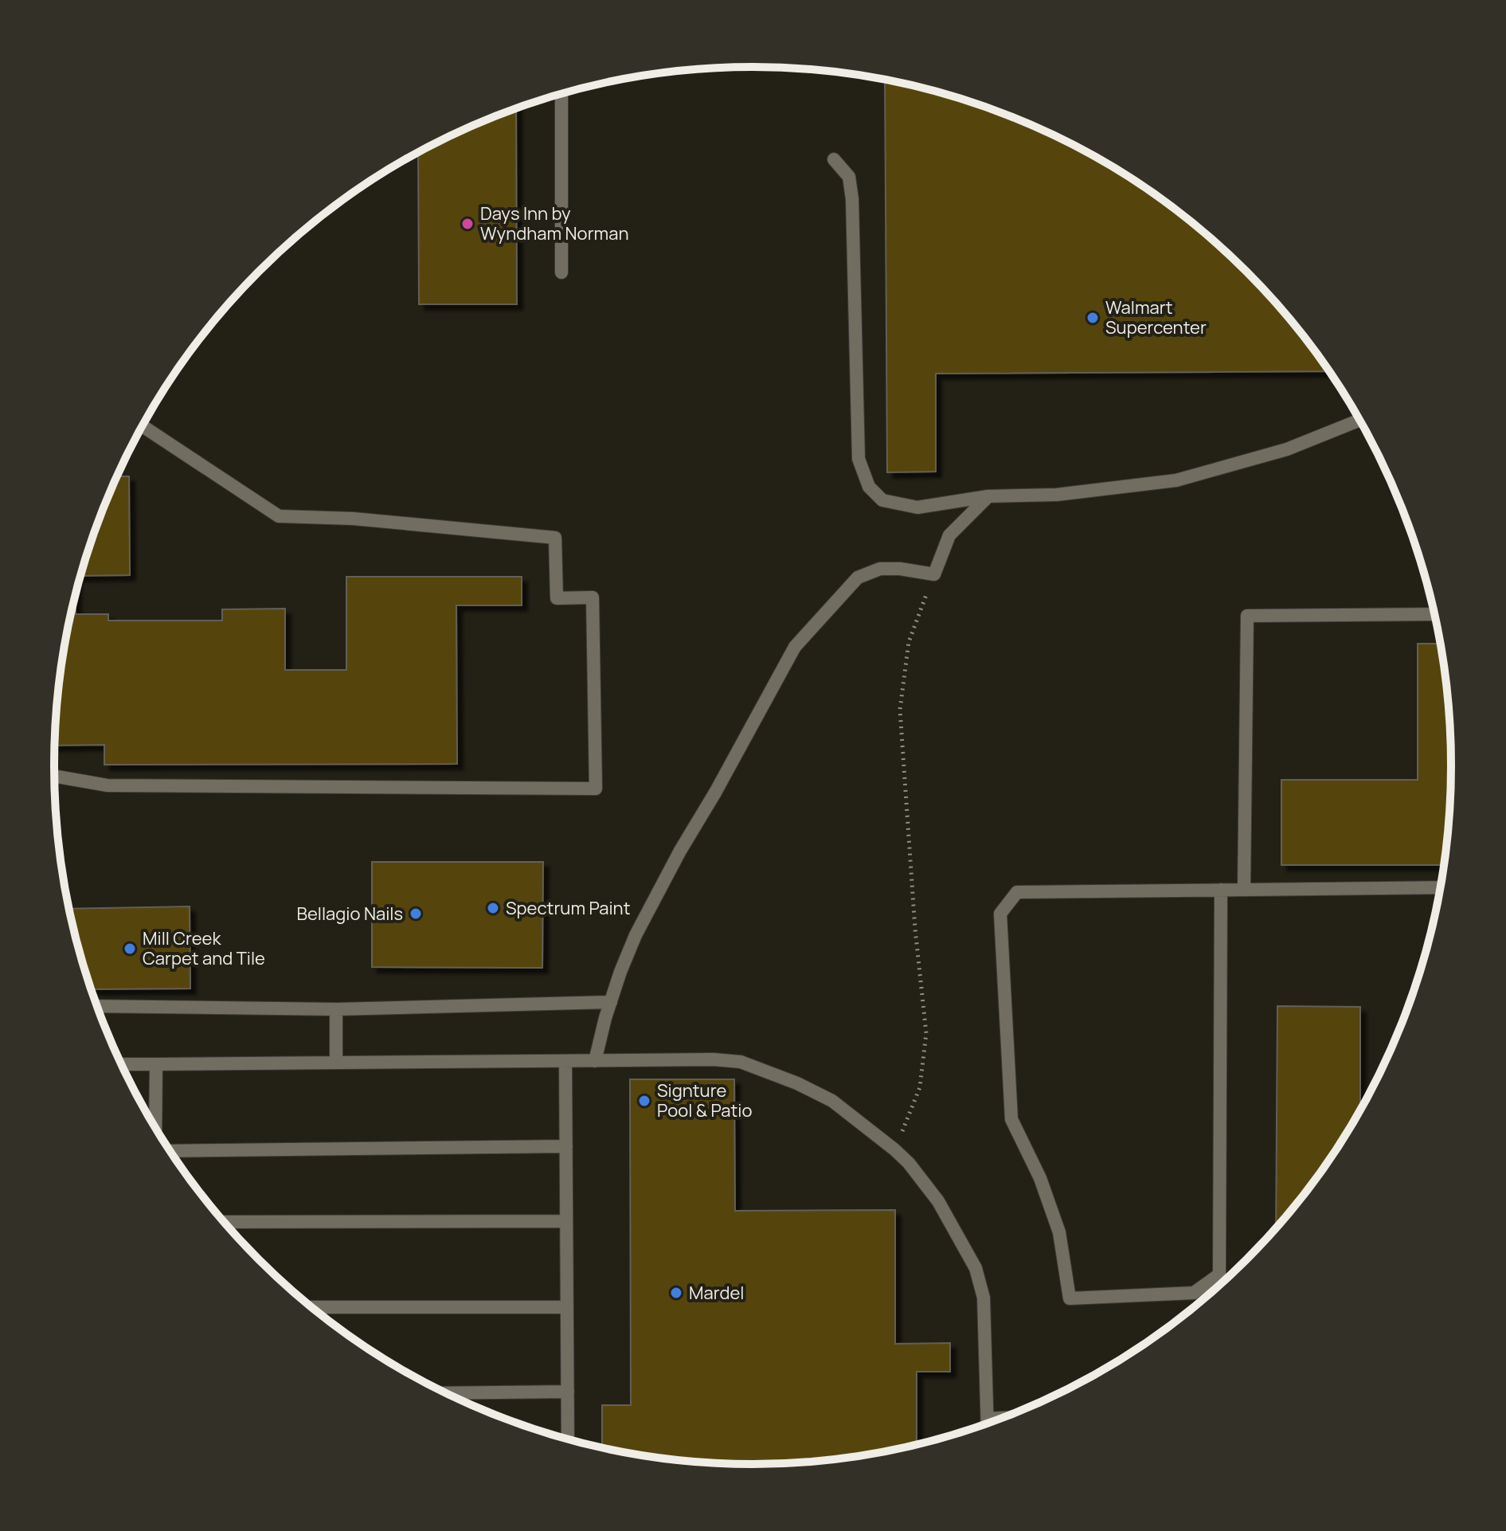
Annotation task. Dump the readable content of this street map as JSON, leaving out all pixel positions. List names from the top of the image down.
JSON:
{
  "places": [
    "Days Inn by Wyndham Norman",
    "Walmart Supercenter",
    "Spectrum Paint",
    "Bellagio Nails",
    "Mill Creek Carpet and Tile",
    "Signture Pool & Patio",
    "Mardel"
  ]
}
